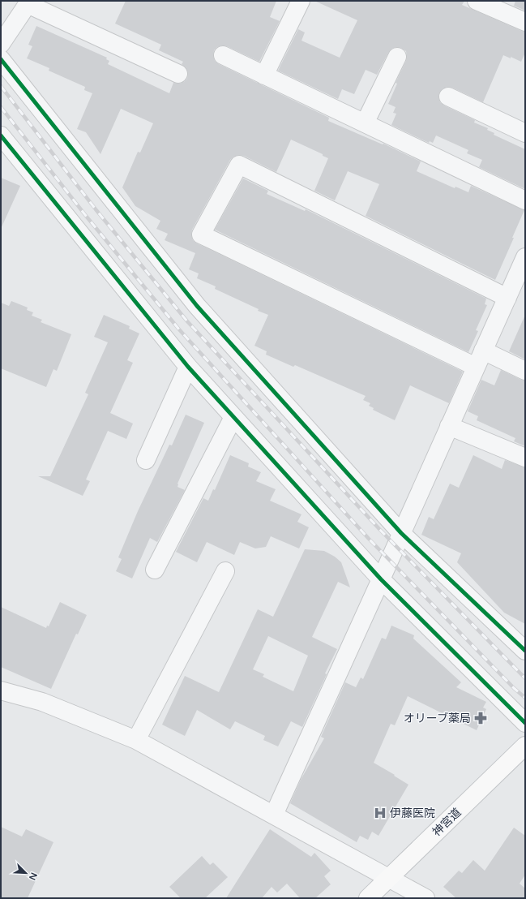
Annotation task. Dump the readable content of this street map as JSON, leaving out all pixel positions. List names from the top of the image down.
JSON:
{
  "streets": {
    "main road": ["神宮道"]
  },
  "places": {
    "pharmacy": ["オリーブ薬局"],
    "hospital": ["伊藤医院"]
  },
  "north": "bottom right"
}
